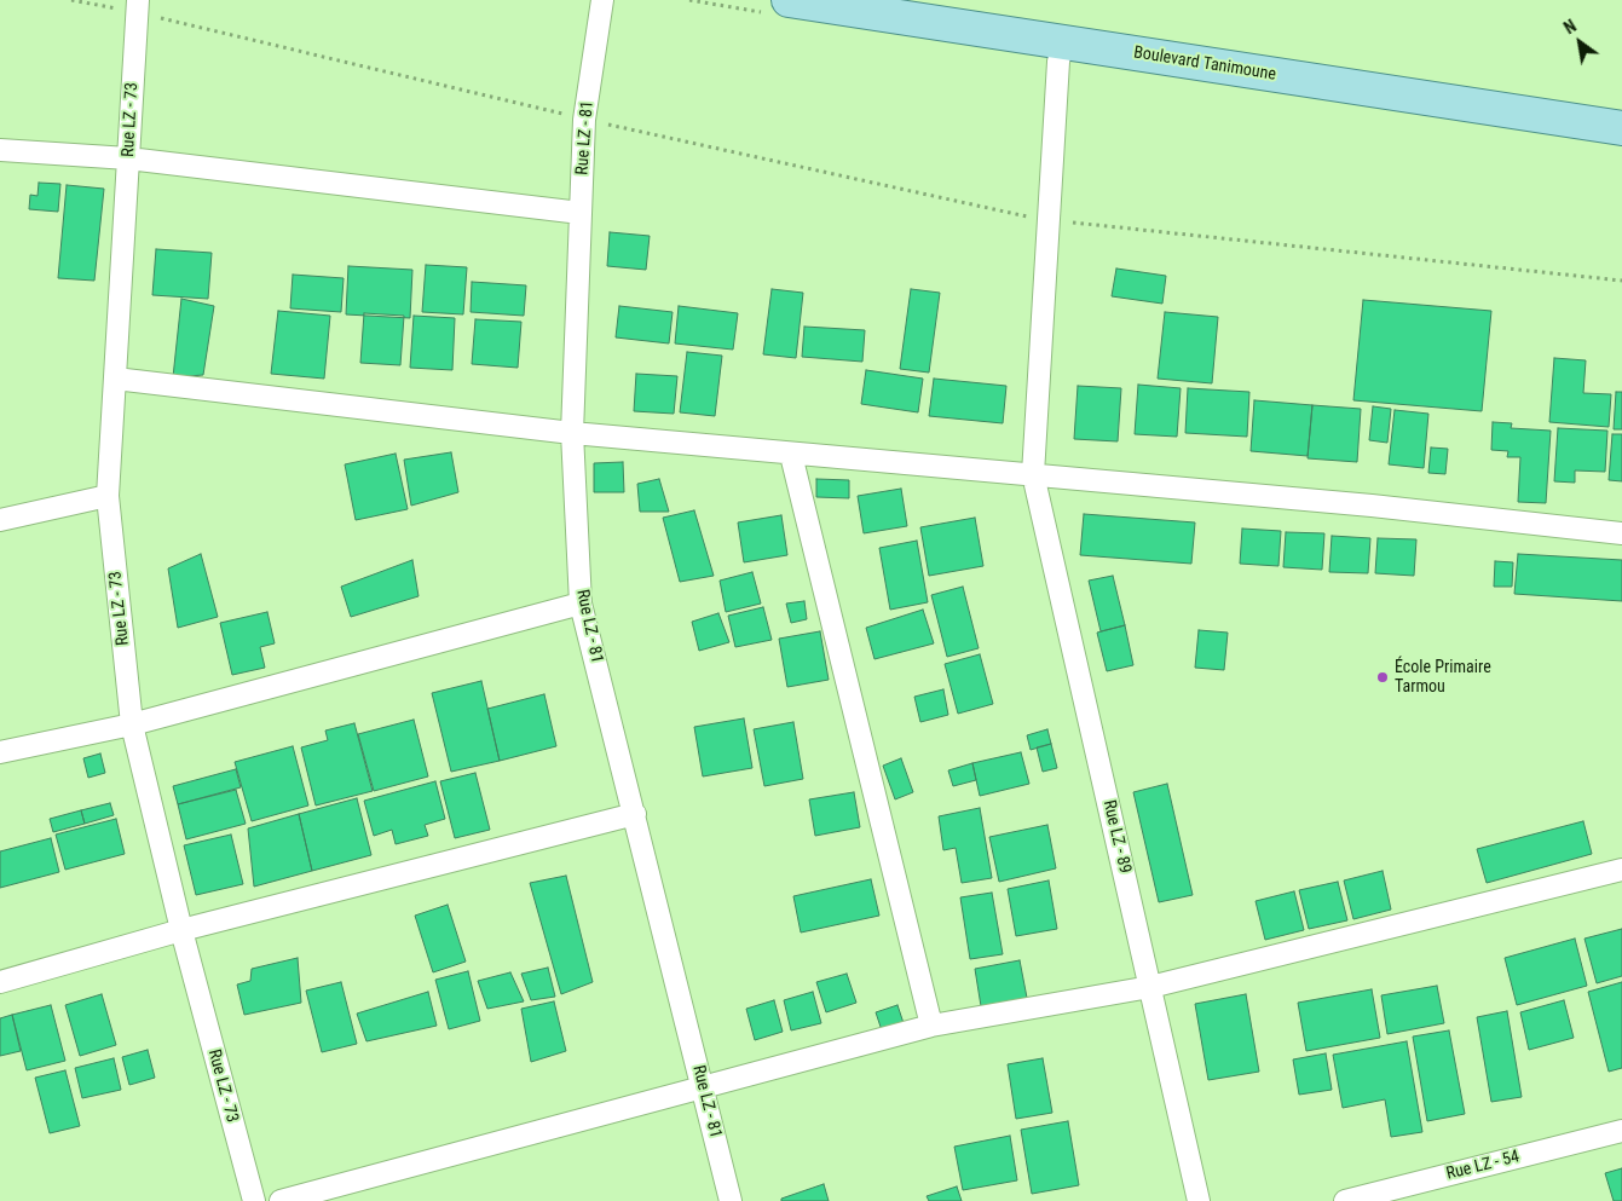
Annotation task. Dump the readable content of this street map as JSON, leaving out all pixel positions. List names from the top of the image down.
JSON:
{
  "streets": {
    "main road": ["Boulevard Tanimoune"],
    "street": [
      "Rue LZ - 73",
      "Rue LZ - 81",
      "Rue LZ - 89",
      "Rue LZ - 54"
    ]
  },
  "crossings": [
    ["Boulevard Tanimoune", "Rue LZ - 89"]
  ],
  "places": ["École Primaire Tarmou"],
  "north": "top left"
}
